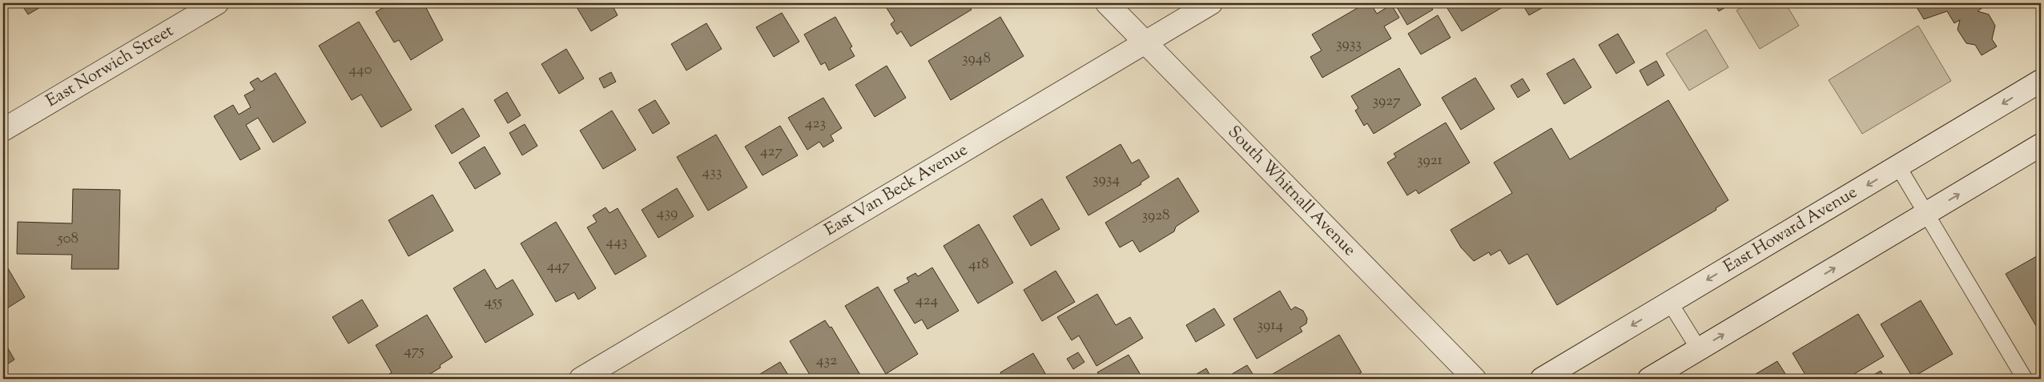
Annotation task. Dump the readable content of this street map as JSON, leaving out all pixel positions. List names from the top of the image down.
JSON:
{
  "streets": {
    "street": [
      "East Norwich Street",
      "East Van Beck Avenue",
      "South Whitnall Avenue",
      "East Howard Avenue"
    ]
  },
  "crossings": [
    ["East Van Beck Avenue", "South Whitnall Avenue"]
  ],
  "house_numbers": [
    "3933",
    "3948",
    "440",
    "3927",
    "423",
    "427",
    "3921",
    "433",
    "3934",
    "439",
    "3928",
    "508",
    "443",
    "418",
    "447",
    "424",
    "455",
    "3914",
    "475",
    "432"
  ]
}
